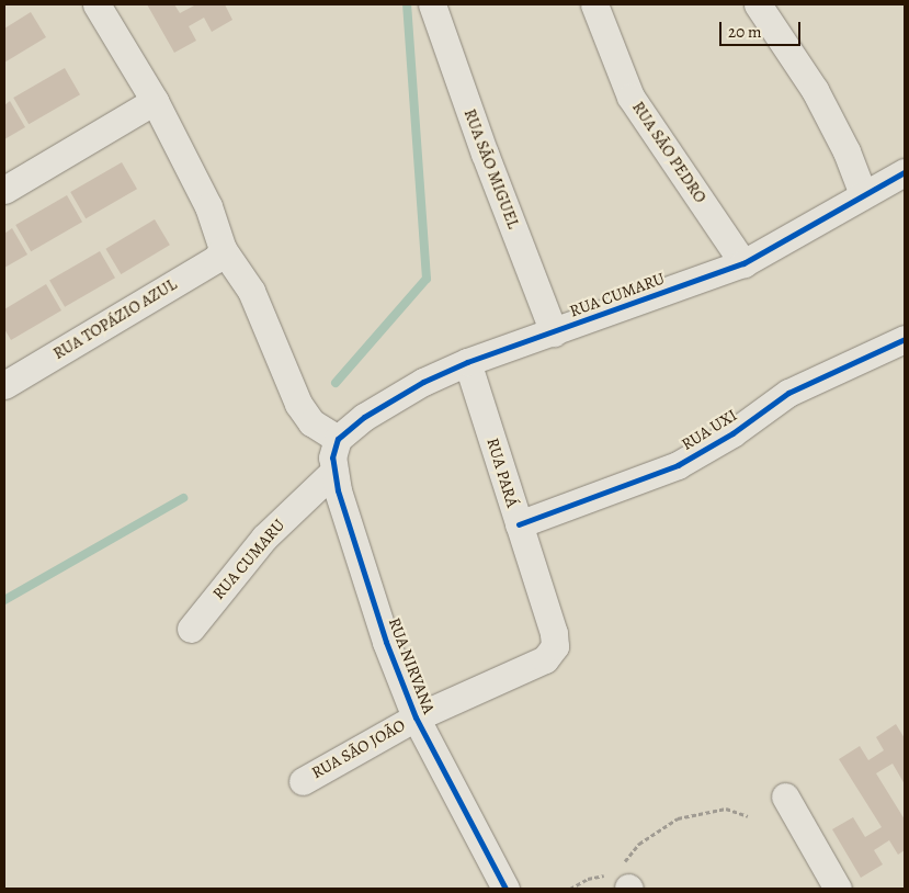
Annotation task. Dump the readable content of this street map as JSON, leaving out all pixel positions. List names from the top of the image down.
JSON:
{
  "streets": {
    "street": [
      "RUA SÃO PEDRO",
      "RUA SÃO MIGUEL",
      "RUA CUMARU",
      "RUA TOPÁZIO AZUL",
      "RUA UXI",
      "RUA PARÁ",
      "RUA NIRVANA",
      "RUA SÃO JOÃO"
    ]
  },
  "crossings": [
    ["RUA SÃO PEDRO", "RUA CUMARU"],
    ["RUA SÃO MIGUEL", "RUA CUMARU"],
    ["RUA CUMARU", "RUA PARÁ"],
    ["RUA CUMARU", "RUA NIRVANA"],
    ["RUA UXI", "RUA PARÁ"],
    ["RUA PARÁ", "RUA SÃO JOÃO"],
    ["RUA NIRVANA", "RUA SÃO JOÃO"]
  ],
  "scale_bar": "20 m"
}
